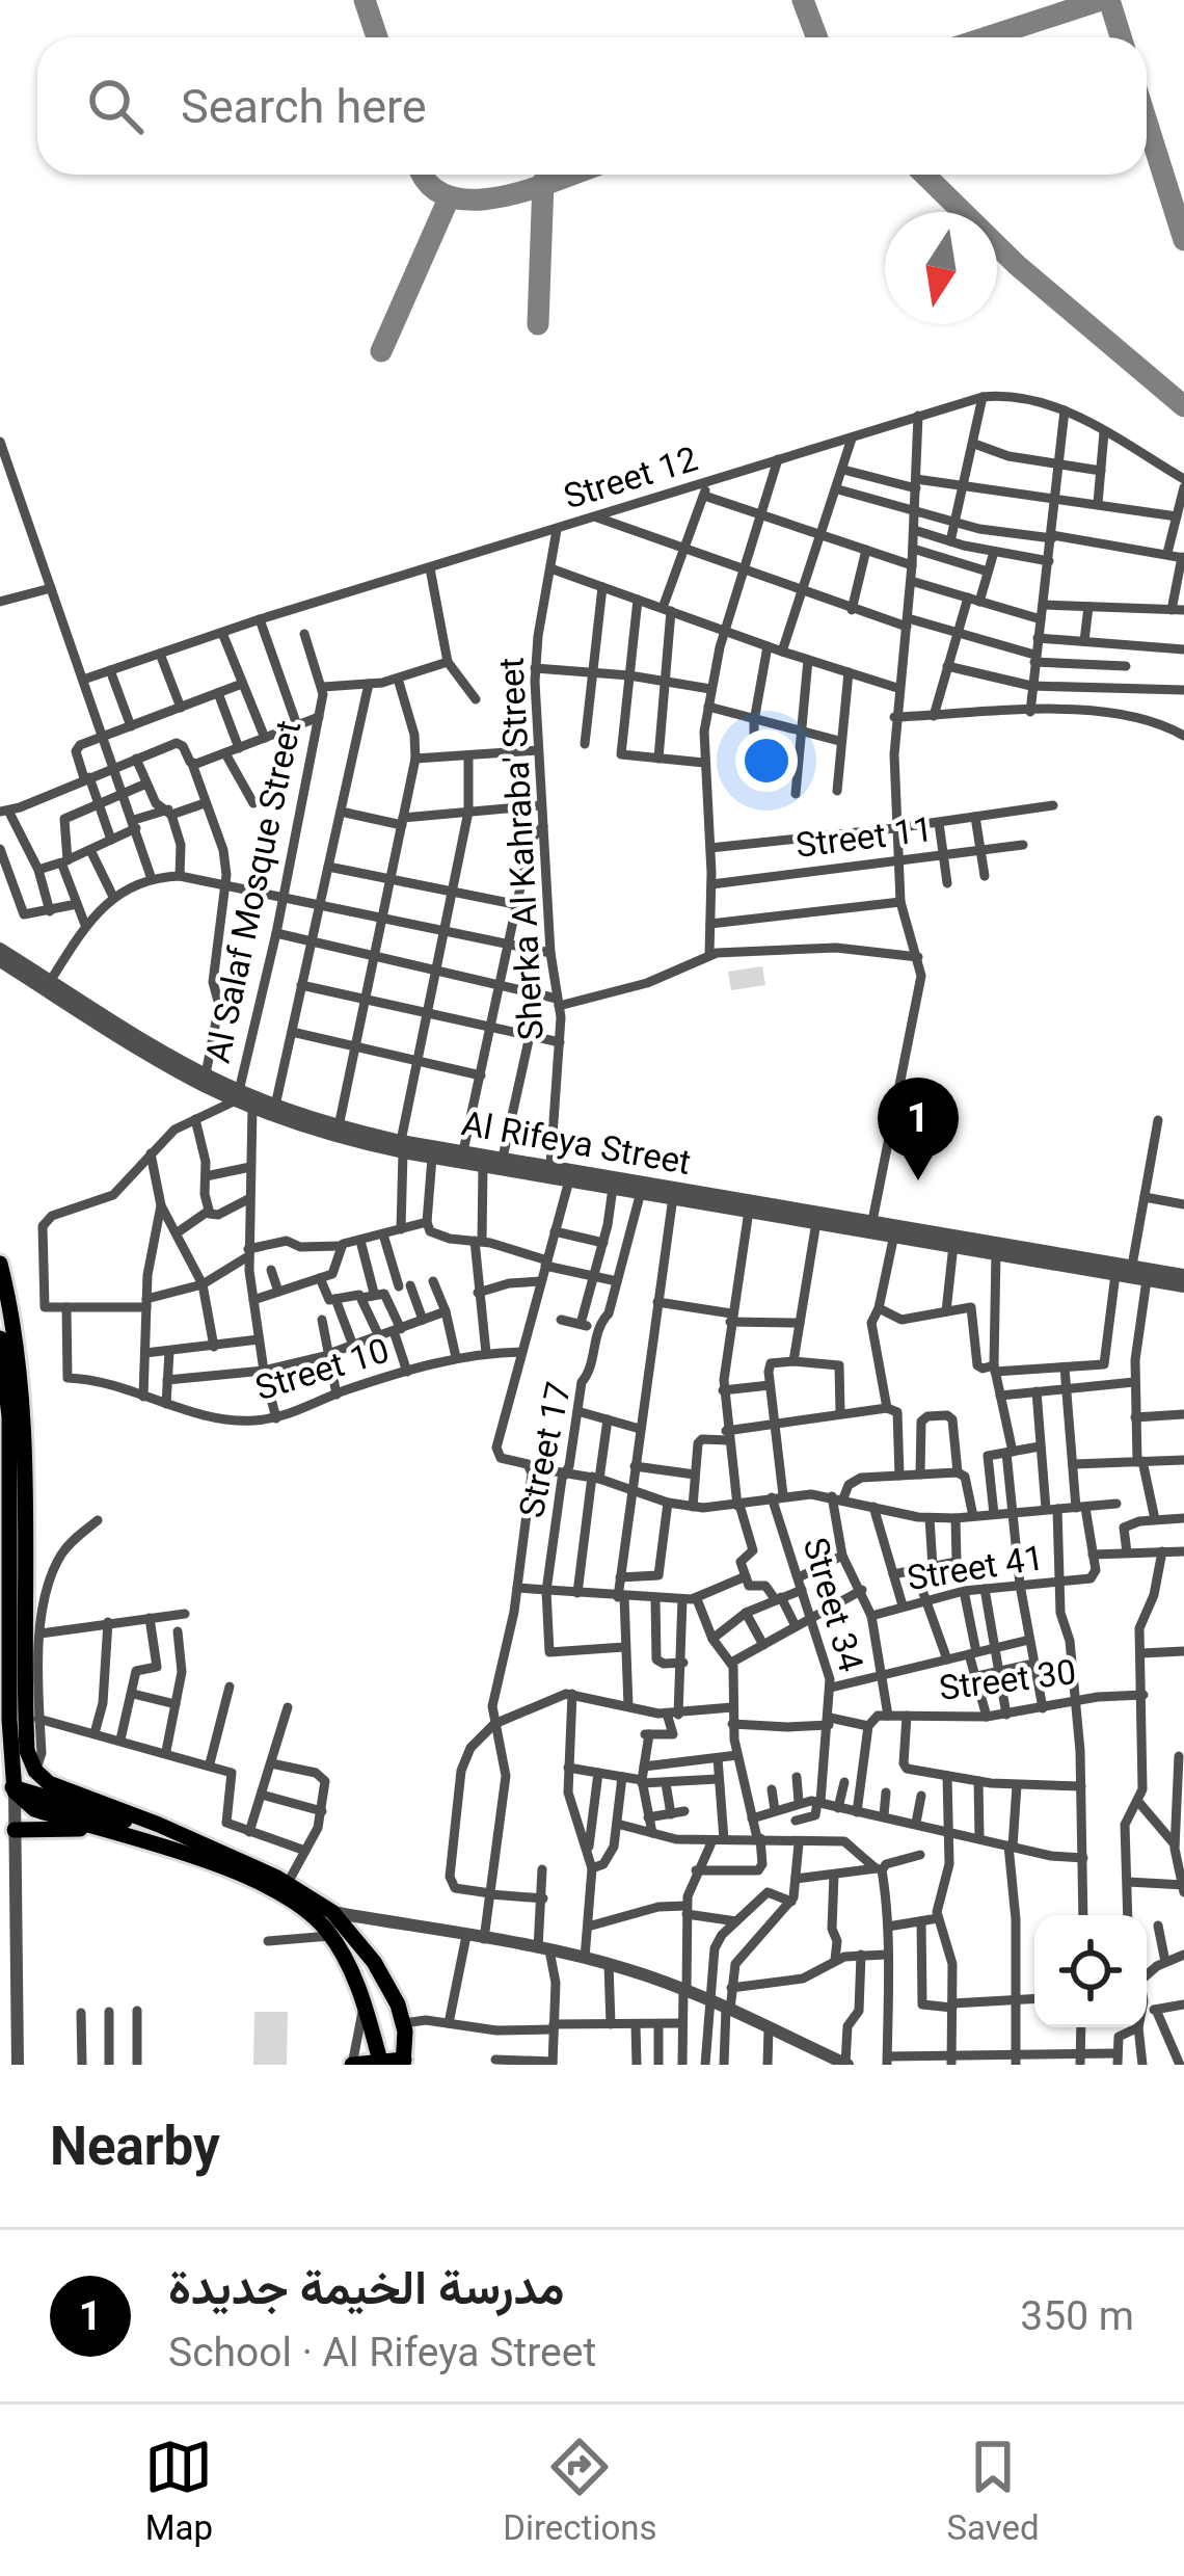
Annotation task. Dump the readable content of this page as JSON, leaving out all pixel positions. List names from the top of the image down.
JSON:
{
  "streets": {
    "street": [
      "Street 12",
      "Street 11",
      "Sherka Al Kahraba' Street",
      "Al Salaf Mosque Street",
      "Al Rifeya Street",
      "Street 10",
      "Street 17",
      "Street 41",
      "Street 34",
      "Street 30"
    ]
  },
  "crossings": [
    ["Street 12", "Sherka Al Kahraba' Street"],
    ["Sherka Al Kahraba' Street", "Al Rifeya Street"],
    ["Al Salaf Mosque Street", "Al Rifeya Street"],
    ["Al Rifeya Street", "Street 17"]
  ],
  "north": "bottom",
  "page": {
    "search": "Search here",
    "pins": "1",
    "heading": "Nearby",
    "list": [
      {
        "mark": "1",
        "name": "مدرسة الخيمة جديدة",
        "note": "School · Al Rifeya Street",
        "value": "350 m"
      }
    ],
    "nav": ["Map", "Directions", "Saved"]
  }
}
